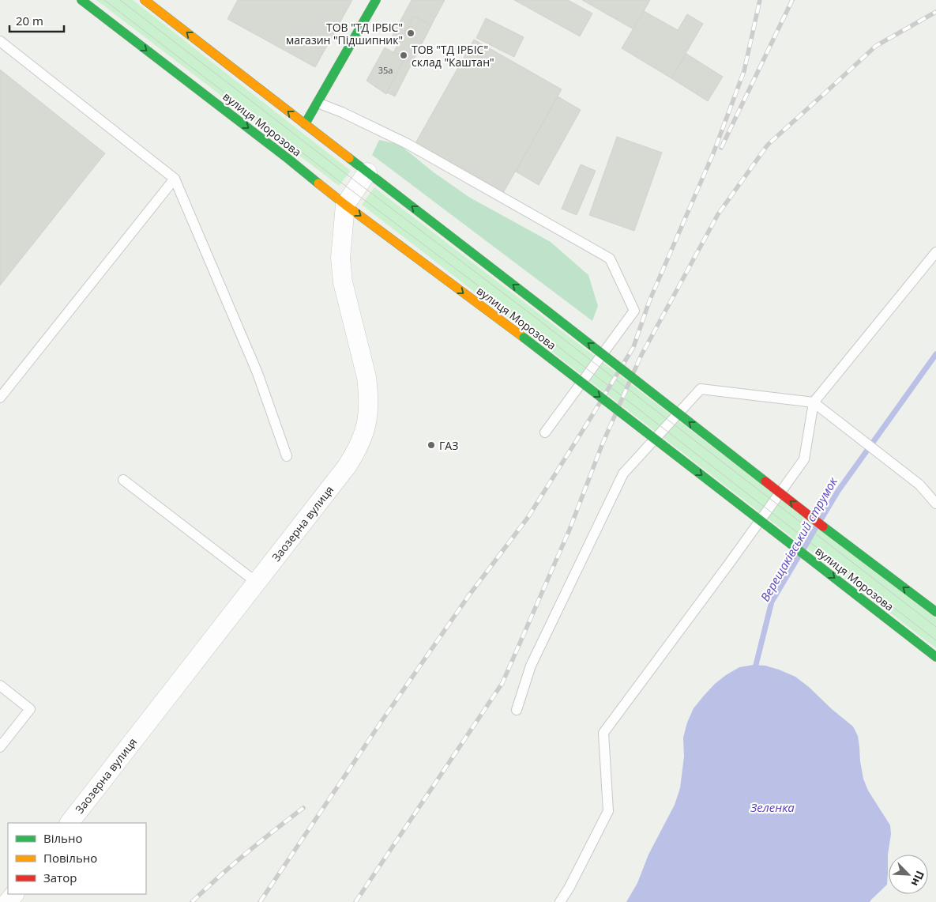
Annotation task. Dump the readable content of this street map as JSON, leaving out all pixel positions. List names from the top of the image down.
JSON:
{
  "streets": {
    "main road": ["вулиця Морозова"],
    "street": ["Заозерна вулиця"]
  },
  "crossings": [
    ["вулиця Морозова", "Заозерна вулиця"]
  ],
  "water": ["Верещаківський струмок", "Зеленка"],
  "places": ["ТОВ \"ТД ІРБІС\" магазин \"Підшипник\"", "ТОВ \"ТД ІРБІС\" склад \"Каштан\"", "ГАЗ"],
  "house_numbers": ["35а"],
  "legend": ["Вільно", "Повільно", "Затор"],
  "scale_bar": "20 m",
  "north": "bottom right"
}
